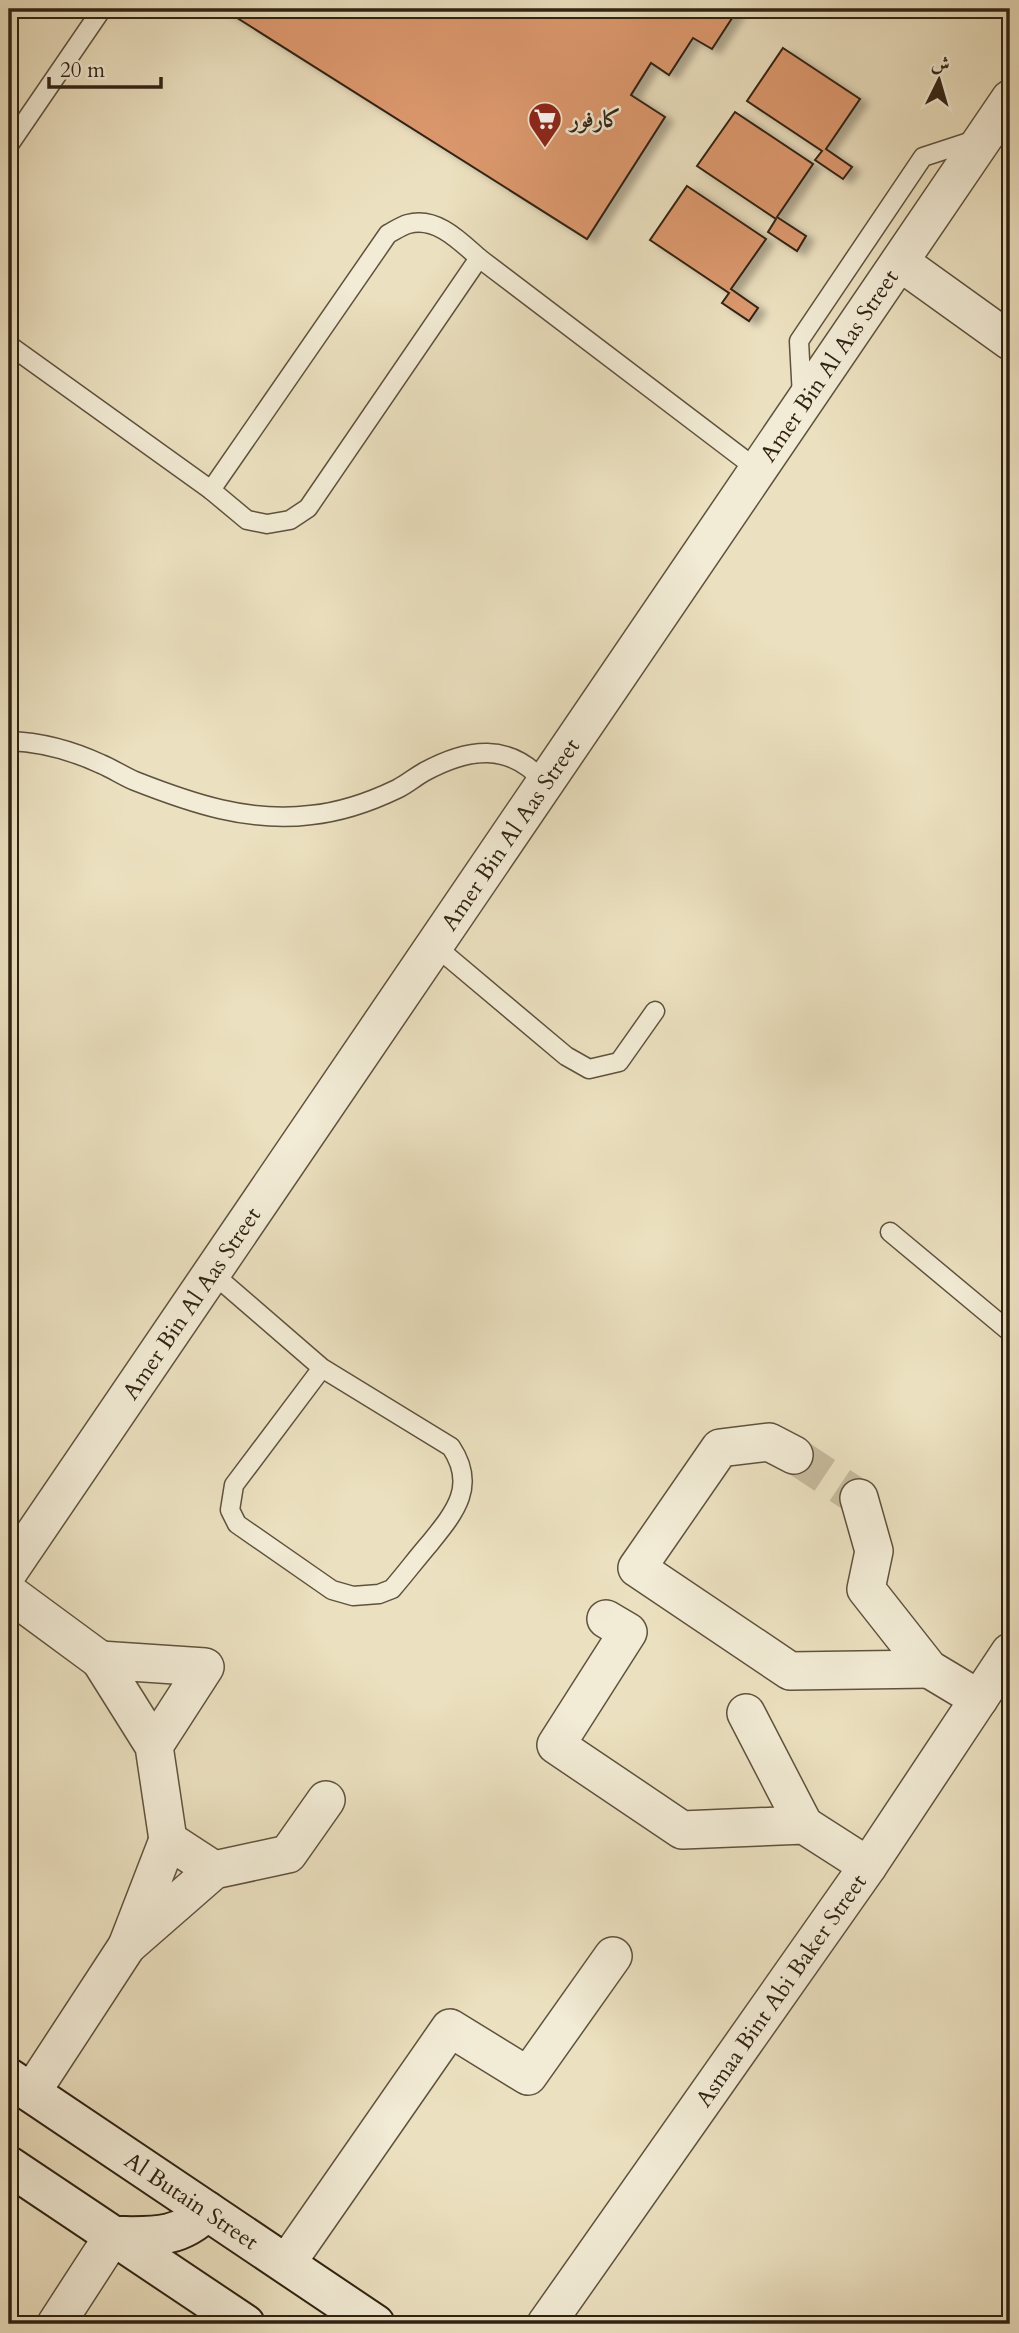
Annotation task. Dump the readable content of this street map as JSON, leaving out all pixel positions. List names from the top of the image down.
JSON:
{
  "streets": {
    "street": ["Amer Bin Al Aas Street", "Asmaa Bint Abi Baker Street", "Al Butain Street"]
  },
  "places": {
    "supermarket": ["كارفور"]
  },
  "scale_bar": "20 m",
  "north": "top"
}
